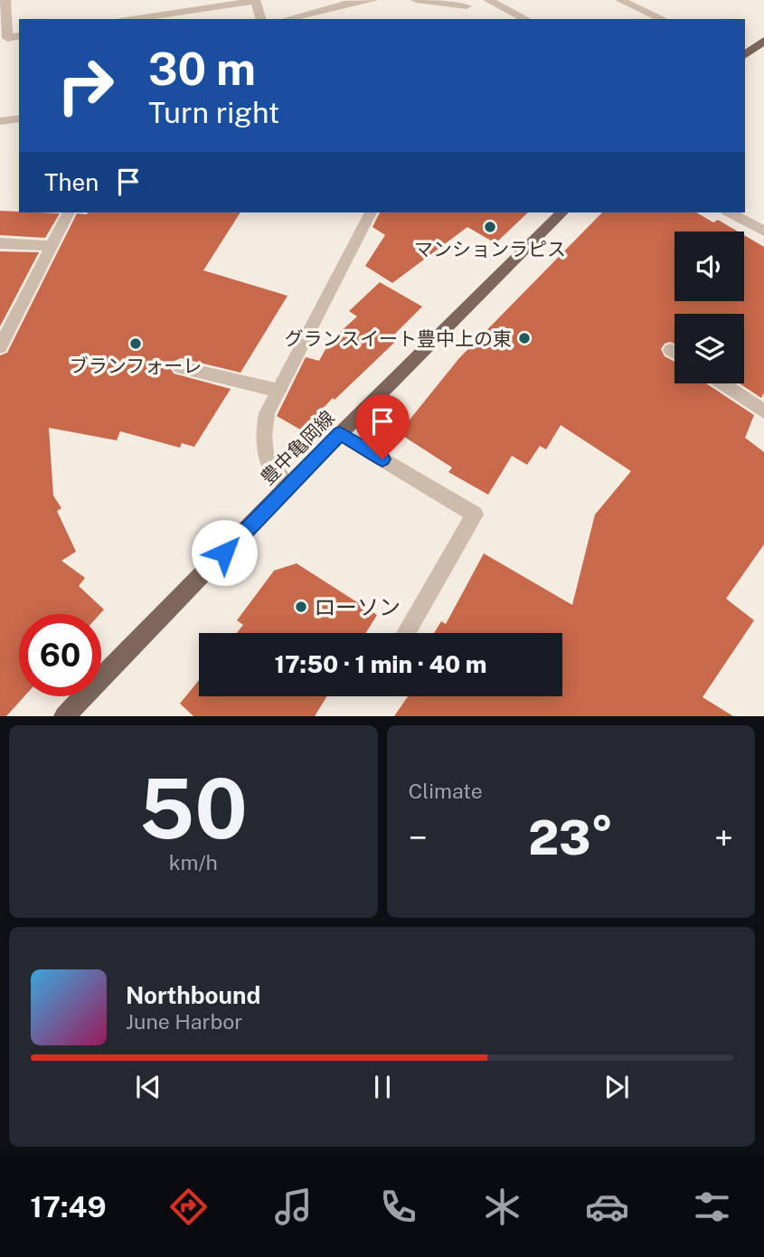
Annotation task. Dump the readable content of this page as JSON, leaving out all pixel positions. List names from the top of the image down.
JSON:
{
  "streets": {
    "main road": ["豊中亀岡線"]
  },
  "places": [
    "マンションラピス",
    "グランスイート豊中上の東",
    "ブランフォーレ",
    "ローソン"
  ],
  "page": {
    "turn": ["30 m", "Turn right"],
    "then": "Then",
    "limit": "60",
    "trip": "17:50 · 1 min · 40 m",
    "tile": [
      ["50", "km/h"],
      "Climate"
    ],
    "heat": ["−", "23°", "+"],
    "song": ["Northbound", "June Harbor"],
    "tabs": "17:49"
  }
}
